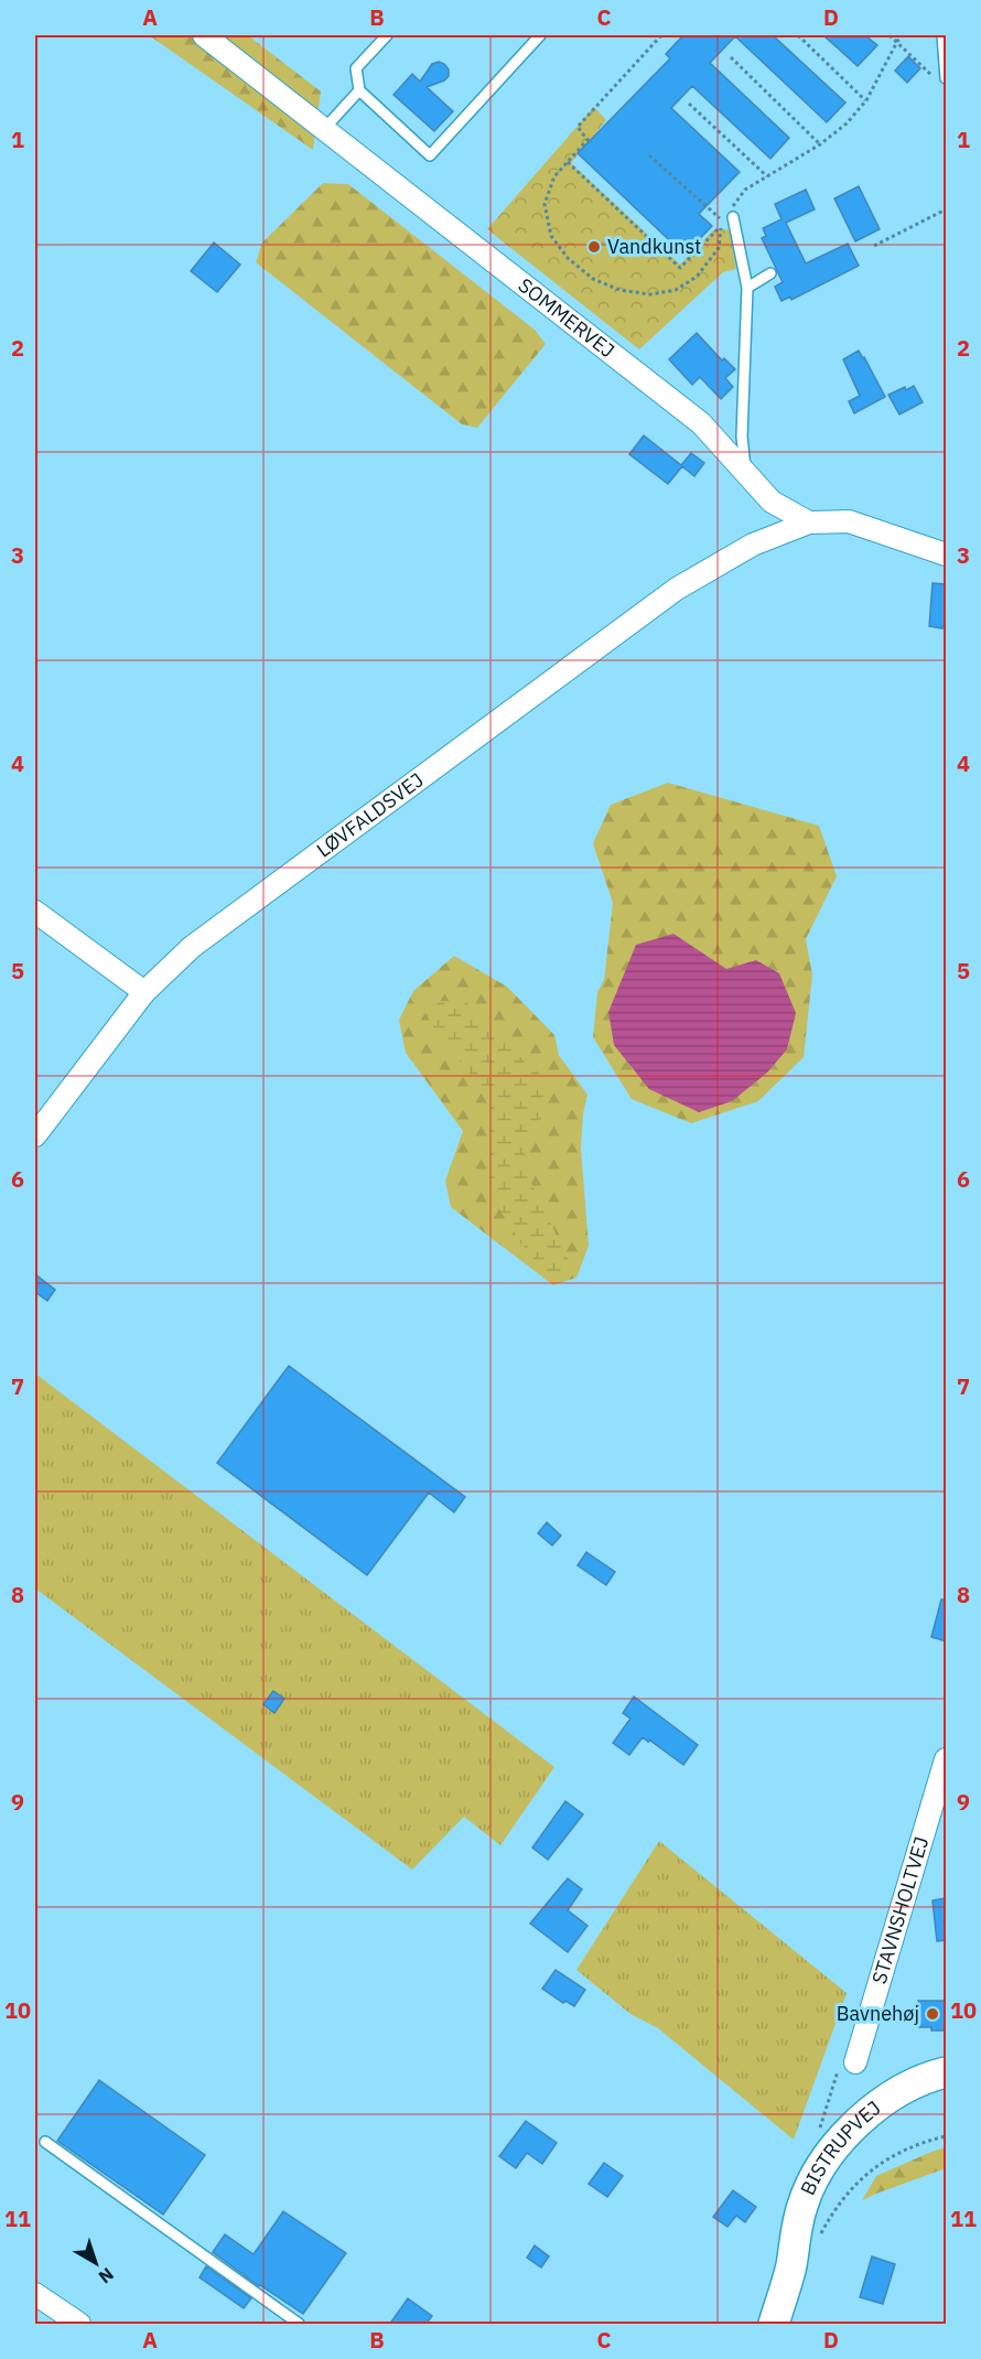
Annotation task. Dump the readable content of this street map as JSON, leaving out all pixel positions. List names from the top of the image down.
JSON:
{
  "streets": {
    "main road": ["BISTRUPVEJ"],
    "street": ["SOMMERVEJ", "LØVFALDSVEJ", "STAVNSHOLTVEJ"]
  },
  "crossings": [
    ["SOMMERVEJ", "LØVFALDSVEJ"]
  ],
  "places": ["Vandkunst", "Bavnehøj"],
  "north": "bottom right",
  "grid": {
    "columns": [
      "A",
      "B",
      "C",
      "D"
    ],
    "rows": [
      "1",
      "2",
      "3",
      "4",
      "5",
      "6",
      "7",
      "8",
      "9",
      "10",
      "11"
    ]
  }
}
